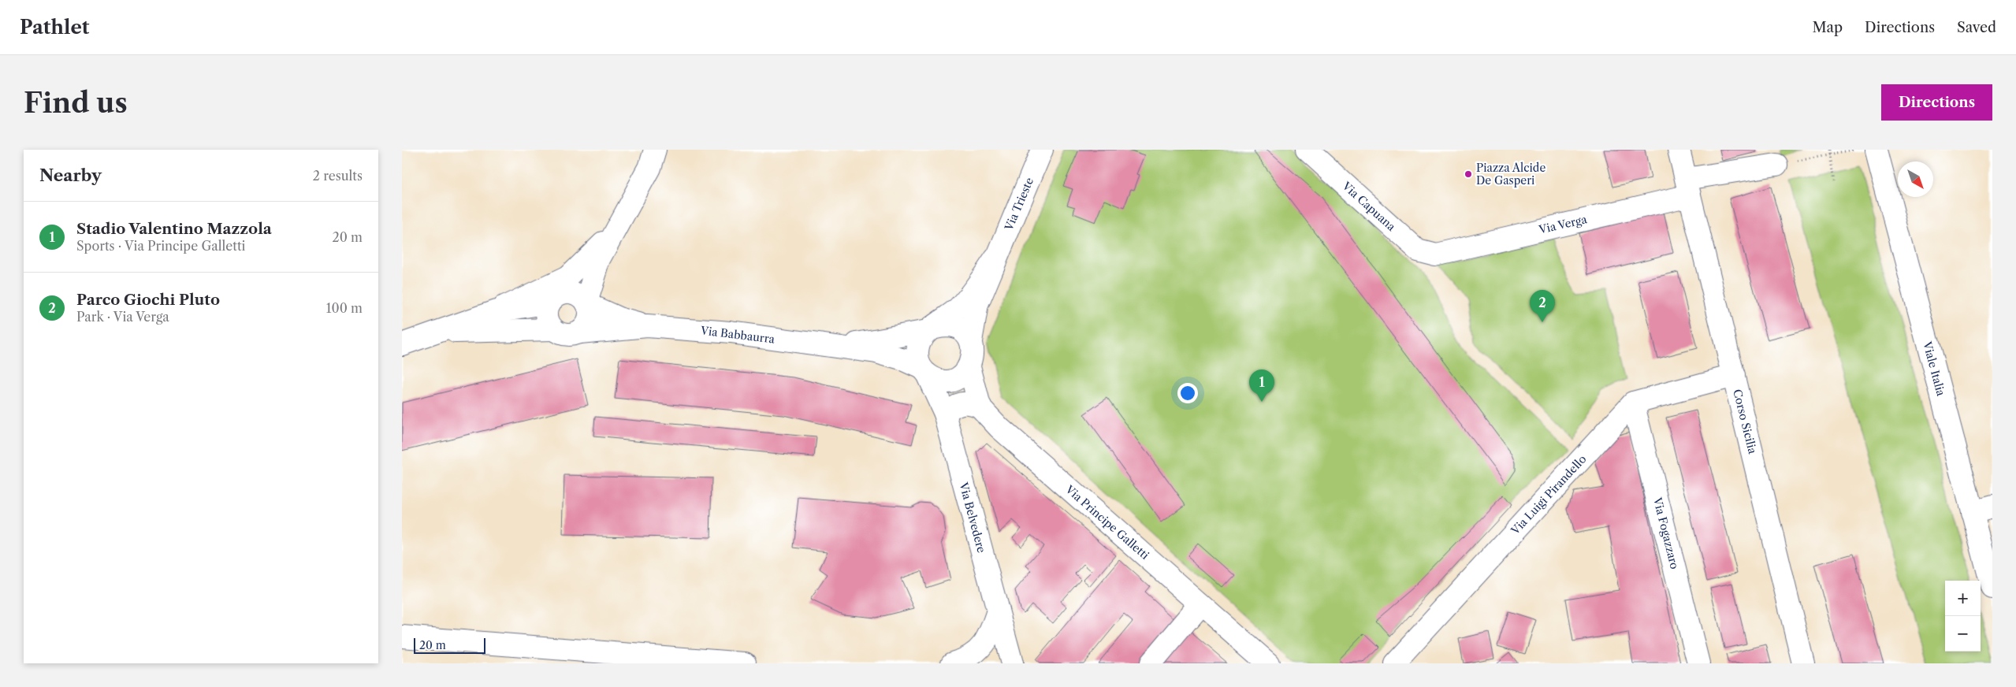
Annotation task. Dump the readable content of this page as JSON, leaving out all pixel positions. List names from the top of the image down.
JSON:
{
  "streets": {
    "street": [
      "Via Trieste",
      "Via Capuana",
      "Via Verga",
      "Via Babbaurra",
      "Viale Italia",
      "Corso Sicilia",
      "Via Luigi Pirandello",
      "Via Belvedere",
      "Via Principe Galletti",
      "Via Fogazzaro"
    ]
  },
  "crossings": [
    ["Via Capuana", "Via Verga"],
    ["Via Verga", "Corso Sicilia"],
    ["Via Luigi Pirandello", "Via Fogazzaro"]
  ],
  "places": ["Piazza Alcide De Gasperi"],
  "scale_bar": "20 m",
  "north": "bottom right",
  "page": {
    "header": "Pathlet",
    "nav": ["Map", "Directions", "Saved"],
    "buttons": "Directions",
    "title": "Find us",
    "heading": ["Nearby", "2 results"],
    "list": [
      {
        "mark": "1",
        "name": "Stadio Valentino Mazzola",
        "note": "Sports · Via Principe Galletti",
        "value": "20 m"
      },
      {
        "mark": "2",
        "name": "Parco Giochi Pluto",
        "note": "Park · Via Verga",
        "value": "100 m"
      }
    ],
    "pins": ["2", "1"],
    "map_buttons": ["+", "−"],
    "scale": "20 m"
  }
}
